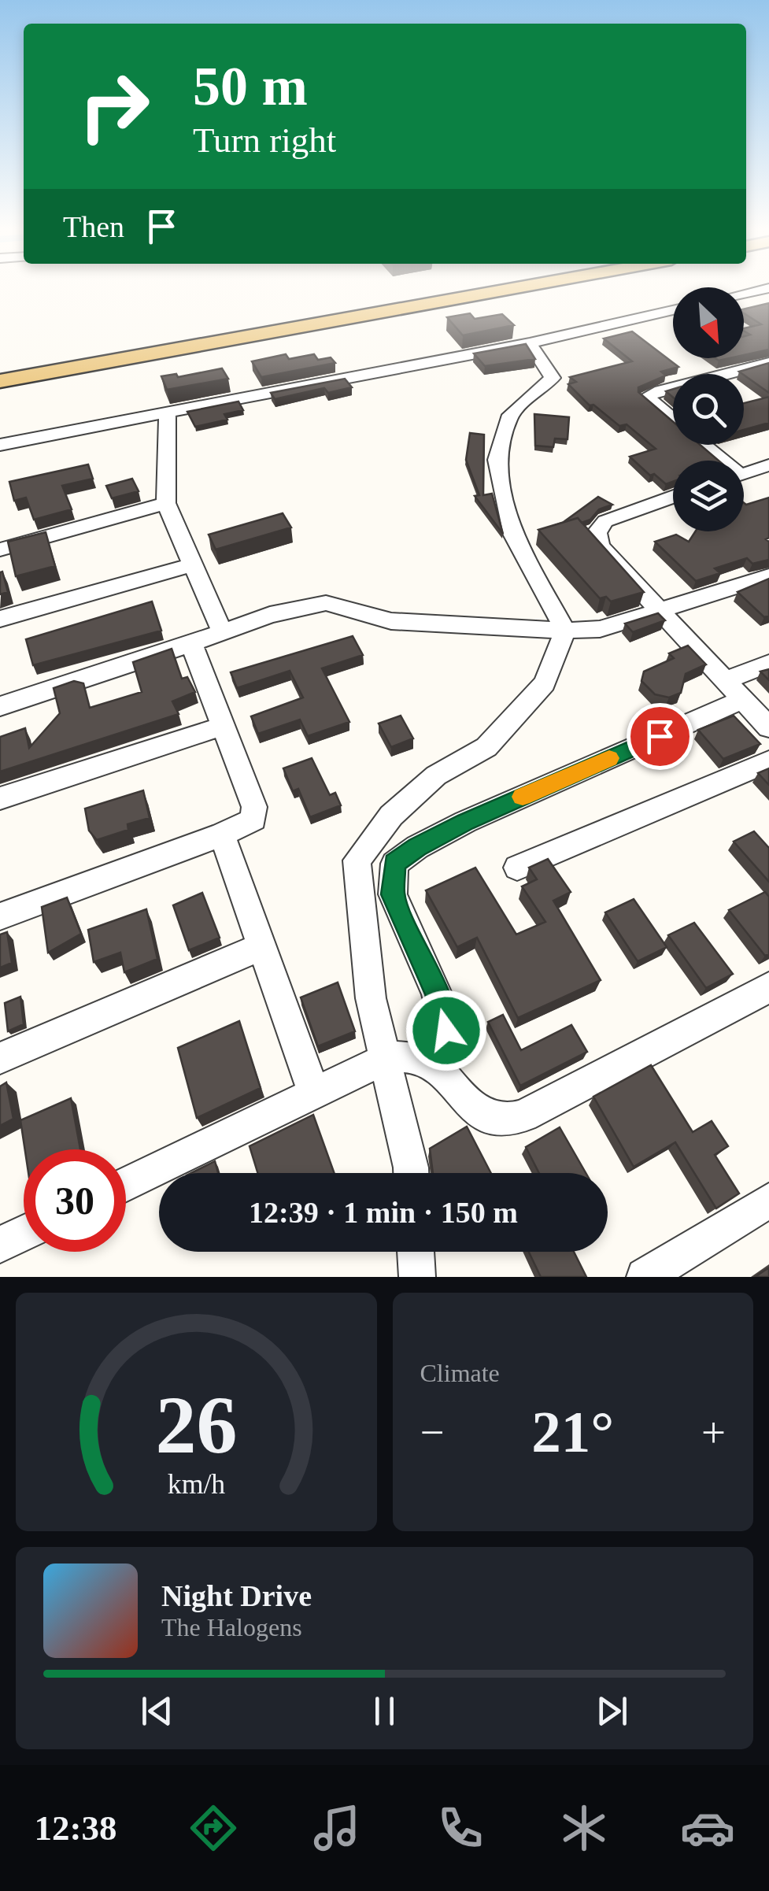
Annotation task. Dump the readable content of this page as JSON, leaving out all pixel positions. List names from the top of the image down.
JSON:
{
  "north": "bottom right",
  "page": {
    "turn": ["50 m", "Turn right"],
    "then": "Then",
    "limit": "30",
    "trip": "12:39 · 1 min · 150 m",
    "tile": "Climate",
    "heat": ["−", "21°", "+"],
    "song": ["Night Drive", "The Halogens"],
    "tabs": "12:38",
    "gauge": ["26", "km/h"]
  }
}
